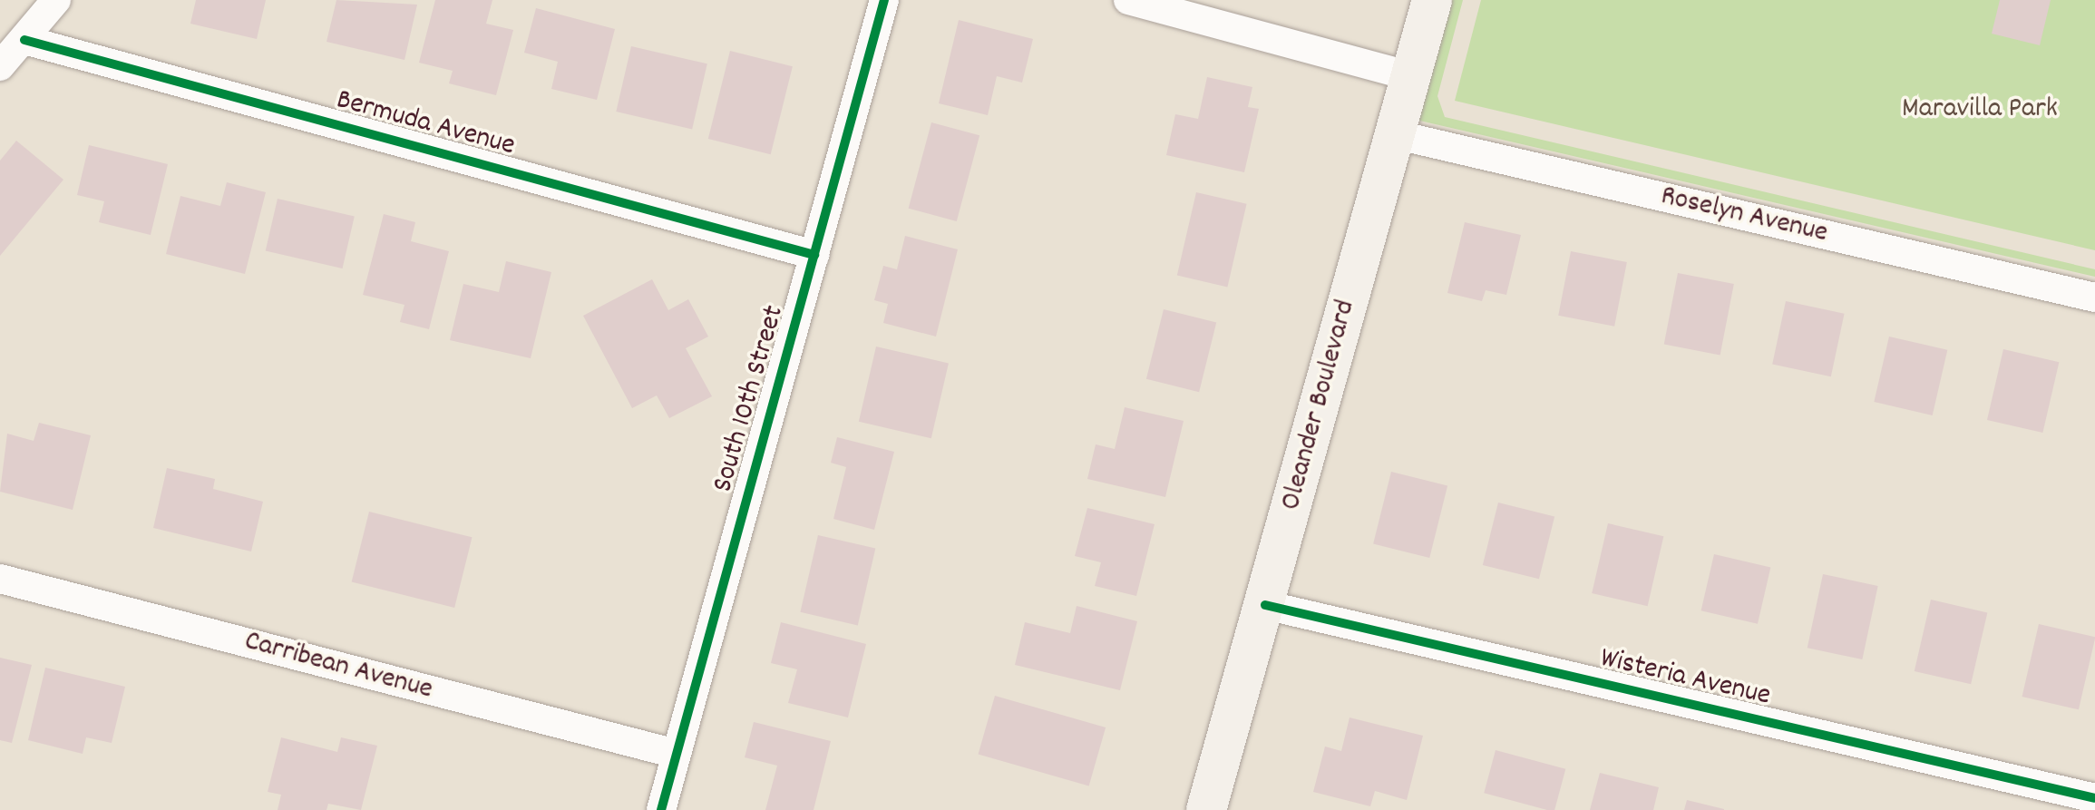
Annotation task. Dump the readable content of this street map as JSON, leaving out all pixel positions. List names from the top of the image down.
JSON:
{
  "streets": {
    "main road": ["Oleander Boulevard"],
    "street": [
      "Bermuda Avenue",
      "Roselyn Avenue",
      "South 10th Street",
      "Carribean Avenue",
      "Wisteria Avenue"
    ]
  },
  "crossings": [
    ["Bermuda Avenue", "South 10th Street"],
    ["Roselyn Avenue", "Oleander Boulevard"],
    ["South 10th Street", "Carribean Avenue"],
    ["Oleander Boulevard", "Wisteria Avenue"]
  ],
  "parks": ["Maravilla Park"]
}
